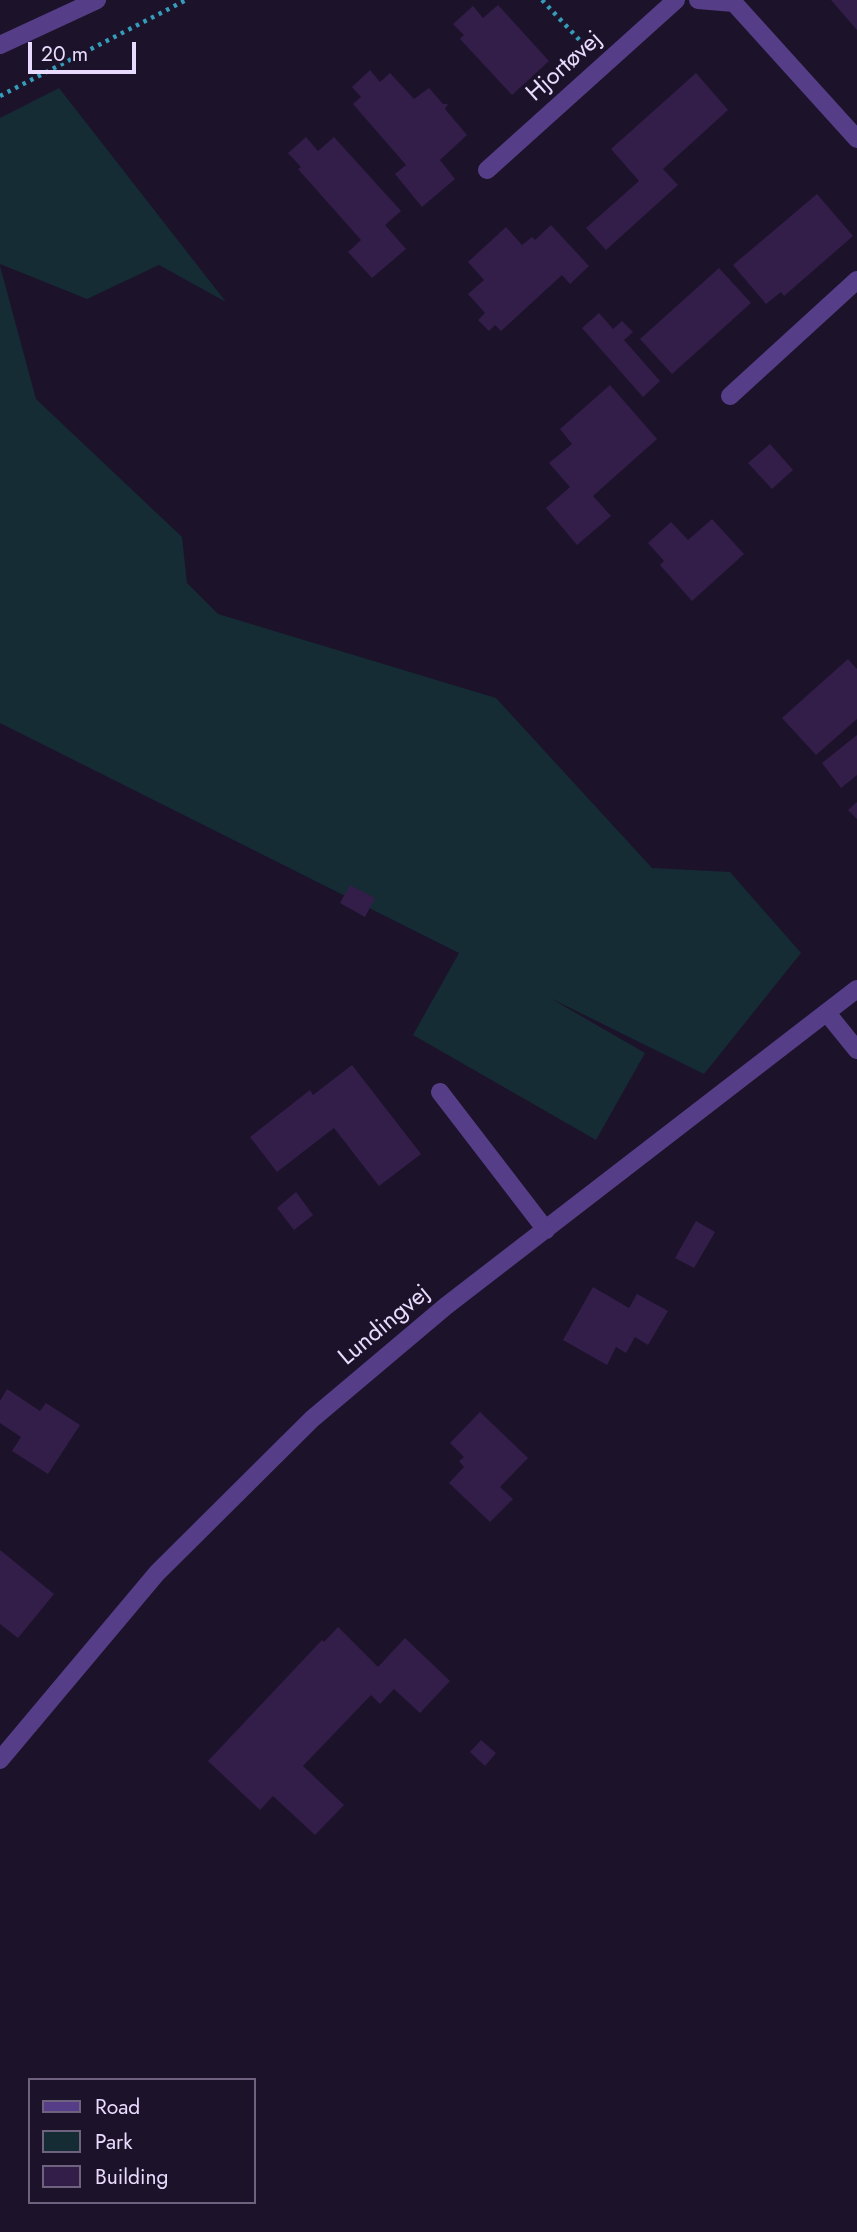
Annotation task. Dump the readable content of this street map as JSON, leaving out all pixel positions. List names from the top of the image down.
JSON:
{
  "streets": {
    "street": ["Hjortøvej", "Lundingvej"]
  },
  "legend": ["Road", "Park", "Building"],
  "scale_bar": "20 m"
}
